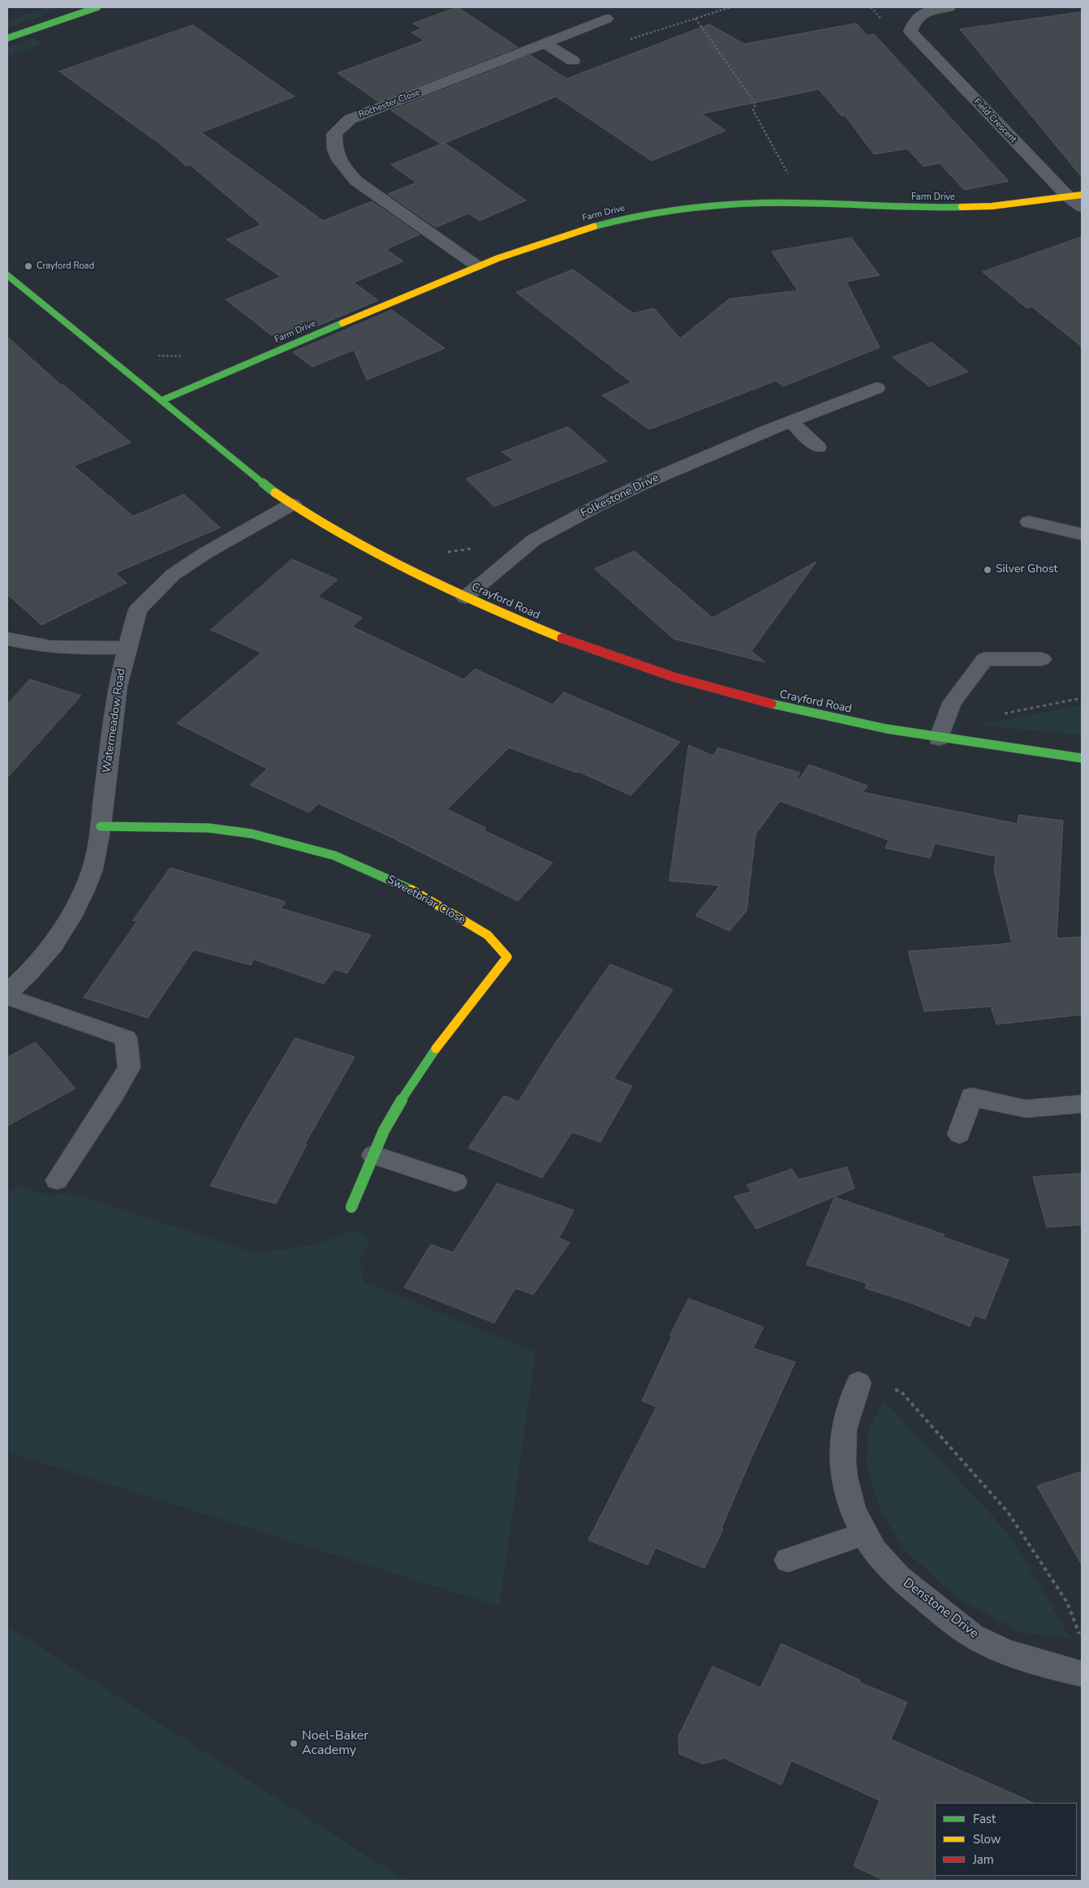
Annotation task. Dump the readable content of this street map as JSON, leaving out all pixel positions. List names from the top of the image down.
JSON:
{
  "streets": {
    "street": [
      "Rochester Close",
      "Field Crescent",
      "Farm Drive",
      "Folkestone Drive",
      "Crayford Road",
      "Watermeadow Road",
      "Sweetbriar Close",
      "Denstone Drive"
    ]
  },
  "crossings": [
    ["Rochester Close", "Farm Drive"],
    ["Field Crescent", "Farm Drive"],
    ["Farm Drive", "Crayford Road"],
    ["Folkestone Drive", "Crayford Road"],
    ["Crayford Road", "Watermeadow Road"],
    ["Watermeadow Road", "Sweetbriar Close"]
  ],
  "places": ["Crayford Road", "Silver Ghost", "Noel-Baker Academy"],
  "legend": ["Fast", "Slow", "Jam"]
}
